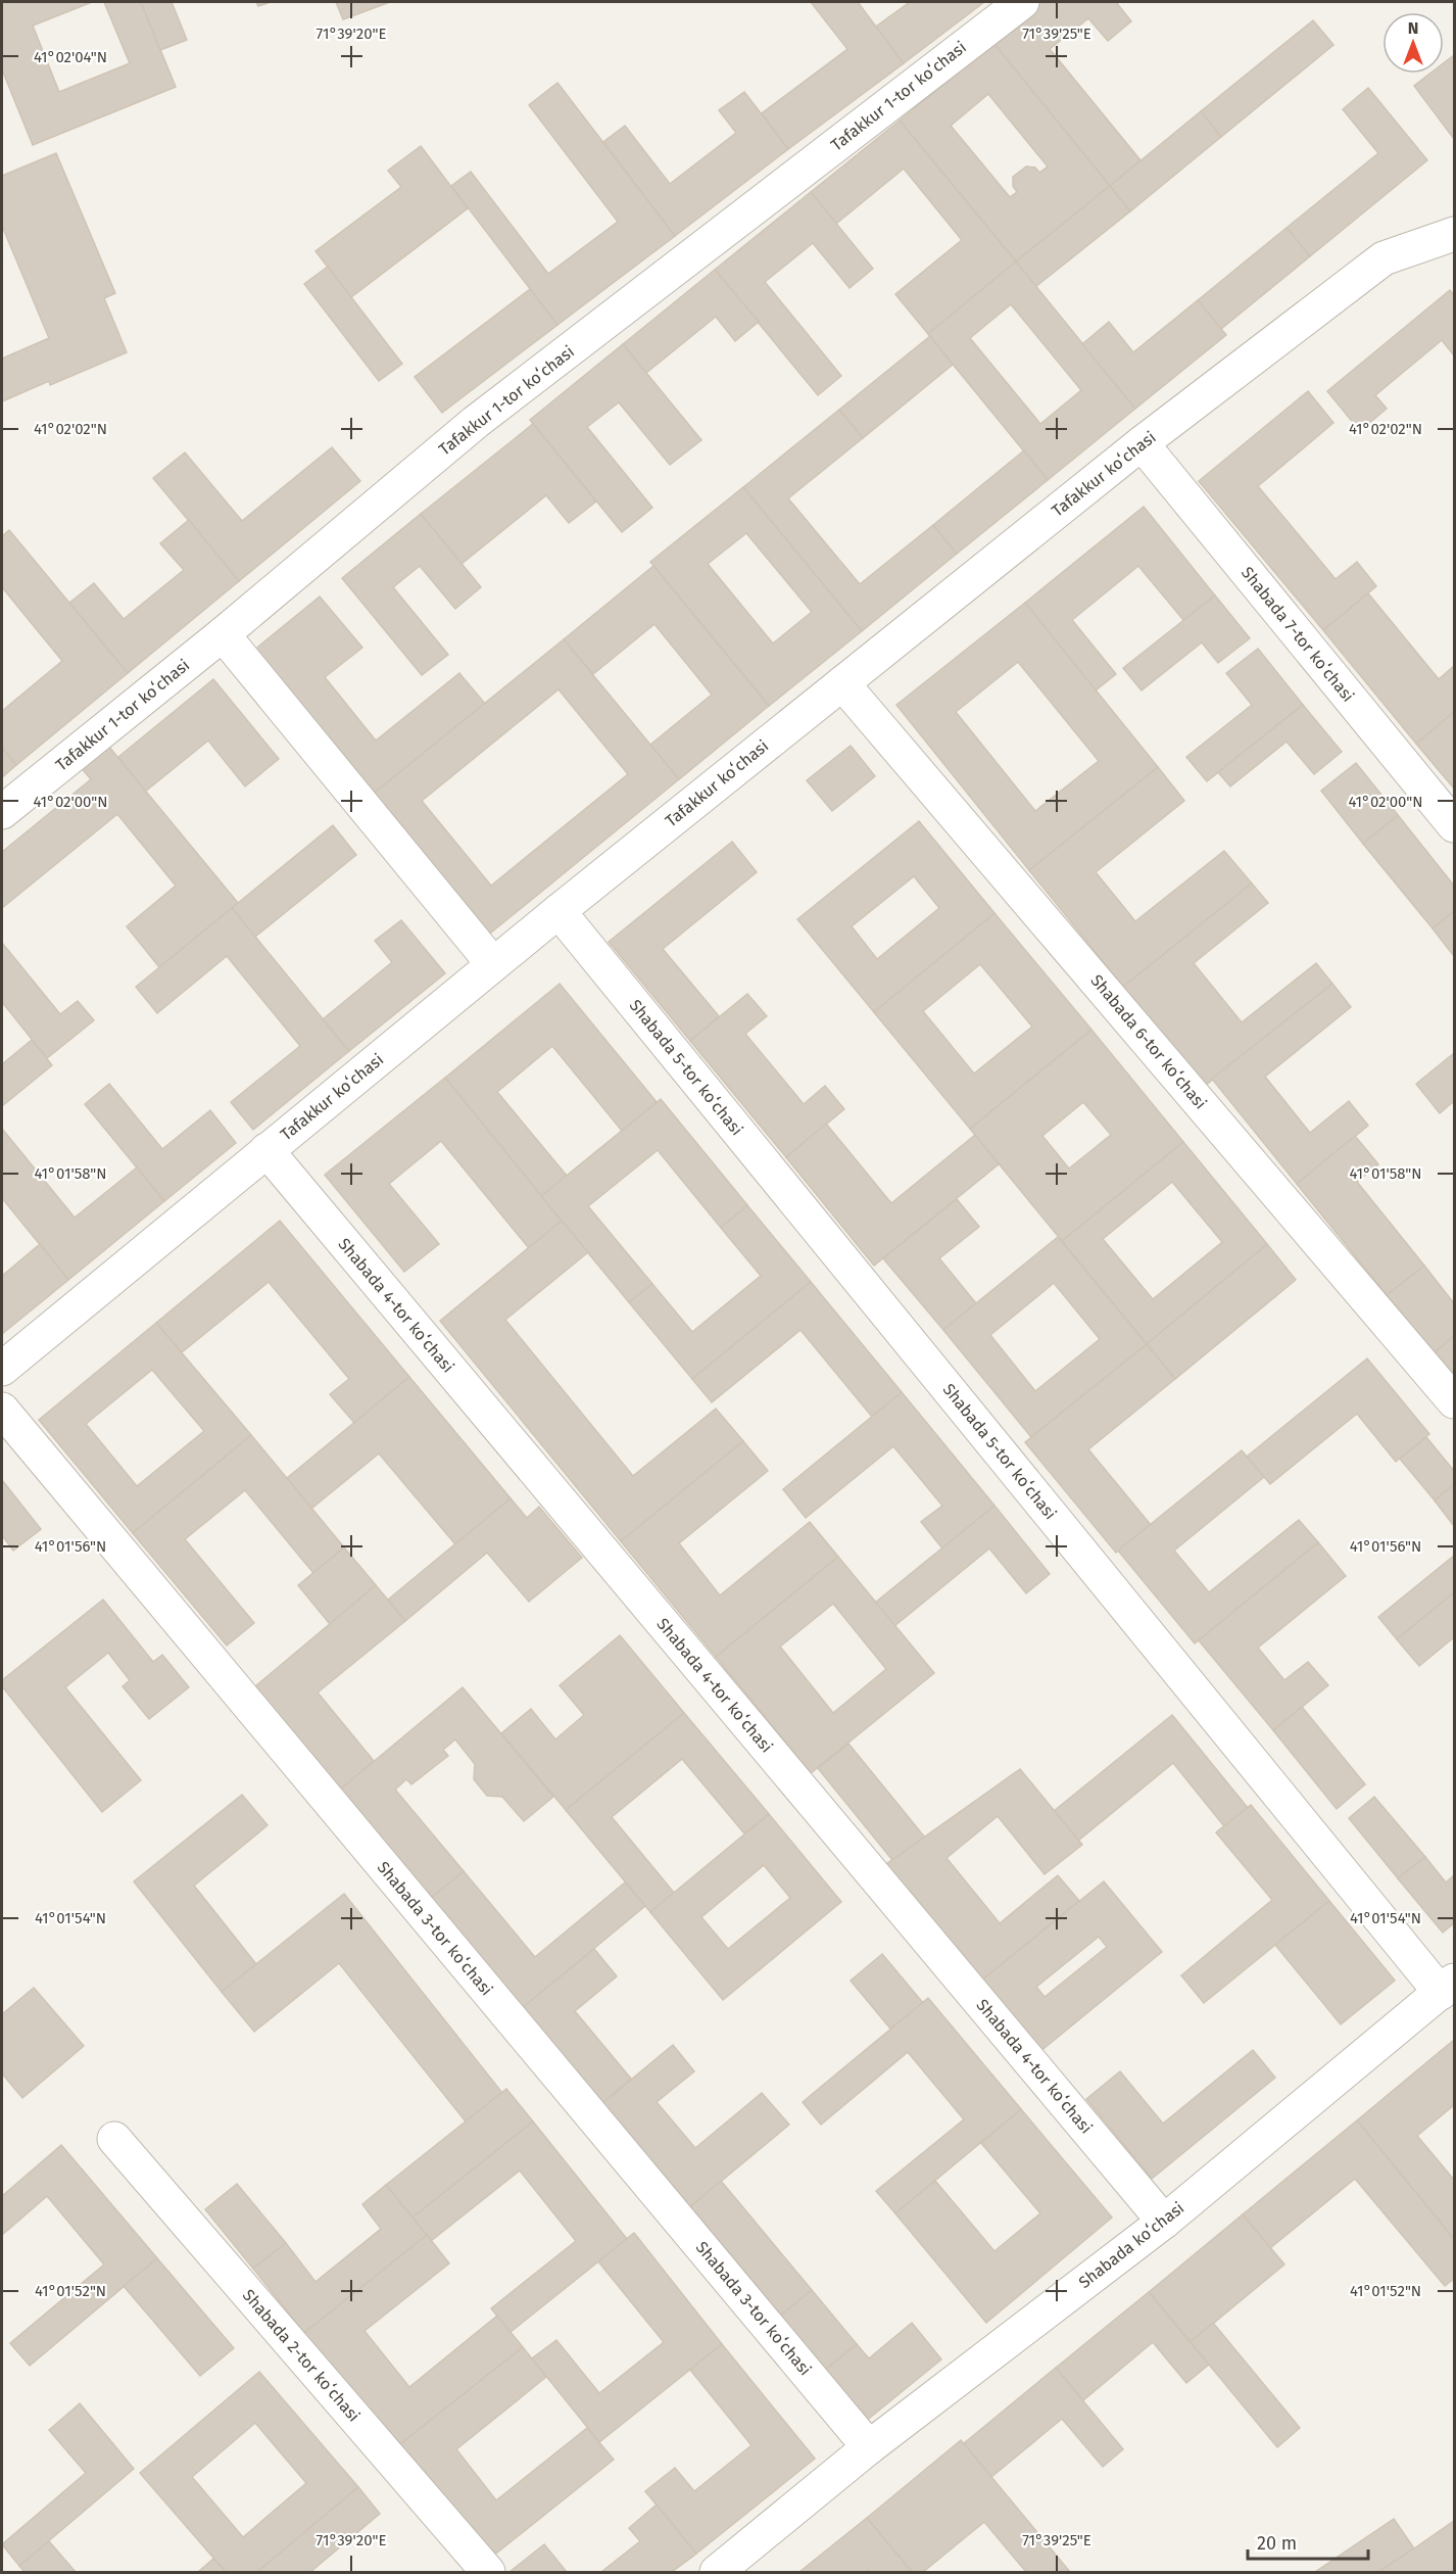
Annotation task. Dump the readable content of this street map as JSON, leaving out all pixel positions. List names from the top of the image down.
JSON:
{
  "streets": {
    "street": [
      "Tafakkur 1-tor koʻchasi",
      "Tafakkur koʻchasi",
      "Shabada 7-tor koʻchasi",
      "Shabada 6-tor koʻchasi",
      "Shabada 5-tor koʻchasi",
      "Shabada 4-tor koʻchasi",
      "Shabada 3-tor koʻchasi",
      "Shabada koʻchasi",
      "Shabada 2-tor koʻchasi"
    ]
  },
  "crossings": [
    ["Tafakkur koʻchasi", "Shabada 7-tor koʻchasi"],
    ["Tafakkur koʻchasi", "Shabada 6-tor koʻchasi"],
    ["Tafakkur koʻchasi", "Shabada 5-tor koʻchasi"],
    ["Tafakkur koʻchasi", "Shabada 4-tor koʻchasi"],
    ["Shabada 5-tor koʻchasi", "Shabada koʻchasi"],
    ["Shabada 4-tor koʻchasi", "Shabada koʻchasi"],
    ["Shabada 3-tor koʻchasi", "Shabada koʻchasi"]
  ],
  "scale_bar": "20 m",
  "north": "top",
  "coordinates": [
    "71°39'20\"E",
    "71°39'25\"E",
    "41°02'04\"N",
    "41°02'02\"N",
    "41°02'00\"N",
    "41°01'58\"N",
    "41°01'56\"N",
    "41°01'54\"N",
    "41°01'52\"N"
  ]
}
